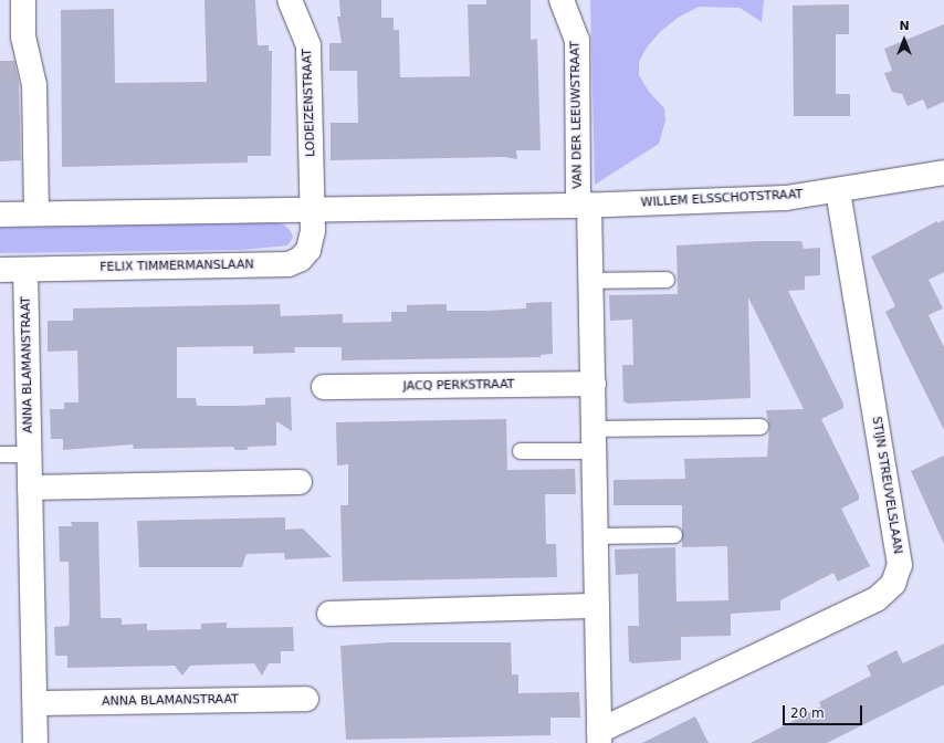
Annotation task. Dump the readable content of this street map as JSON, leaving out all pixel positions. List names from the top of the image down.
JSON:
{
  "streets": {
    "street": [
      "LODEIZENSTRAAT",
      "VAN DER LEEUWSTRAAT",
      "WILLEM ELSSCHOTSTRAAT",
      "FELIX TIMMERMANSLAAN",
      "ANNA BLAMANSTRAAT",
      "JACQ PERKSTRAAT",
      "STIJN STREUVELSLAAN"
    ]
  },
  "crossings": [
    ["LODEIZENSTRAAT", "FELIX TIMMERMANSLAAN"],
    ["VAN DER LEEUWSTRAAT", "WILLEM ELSSCHOTSTRAAT"],
    ["WILLEM ELSSCHOTSTRAAT", "STIJN STREUVELSLAAN"],
    ["FELIX TIMMERMANSLAAN", "ANNA BLAMANSTRAAT"]
  ],
  "scale_bar": "20 m",
  "north": "top"
}
